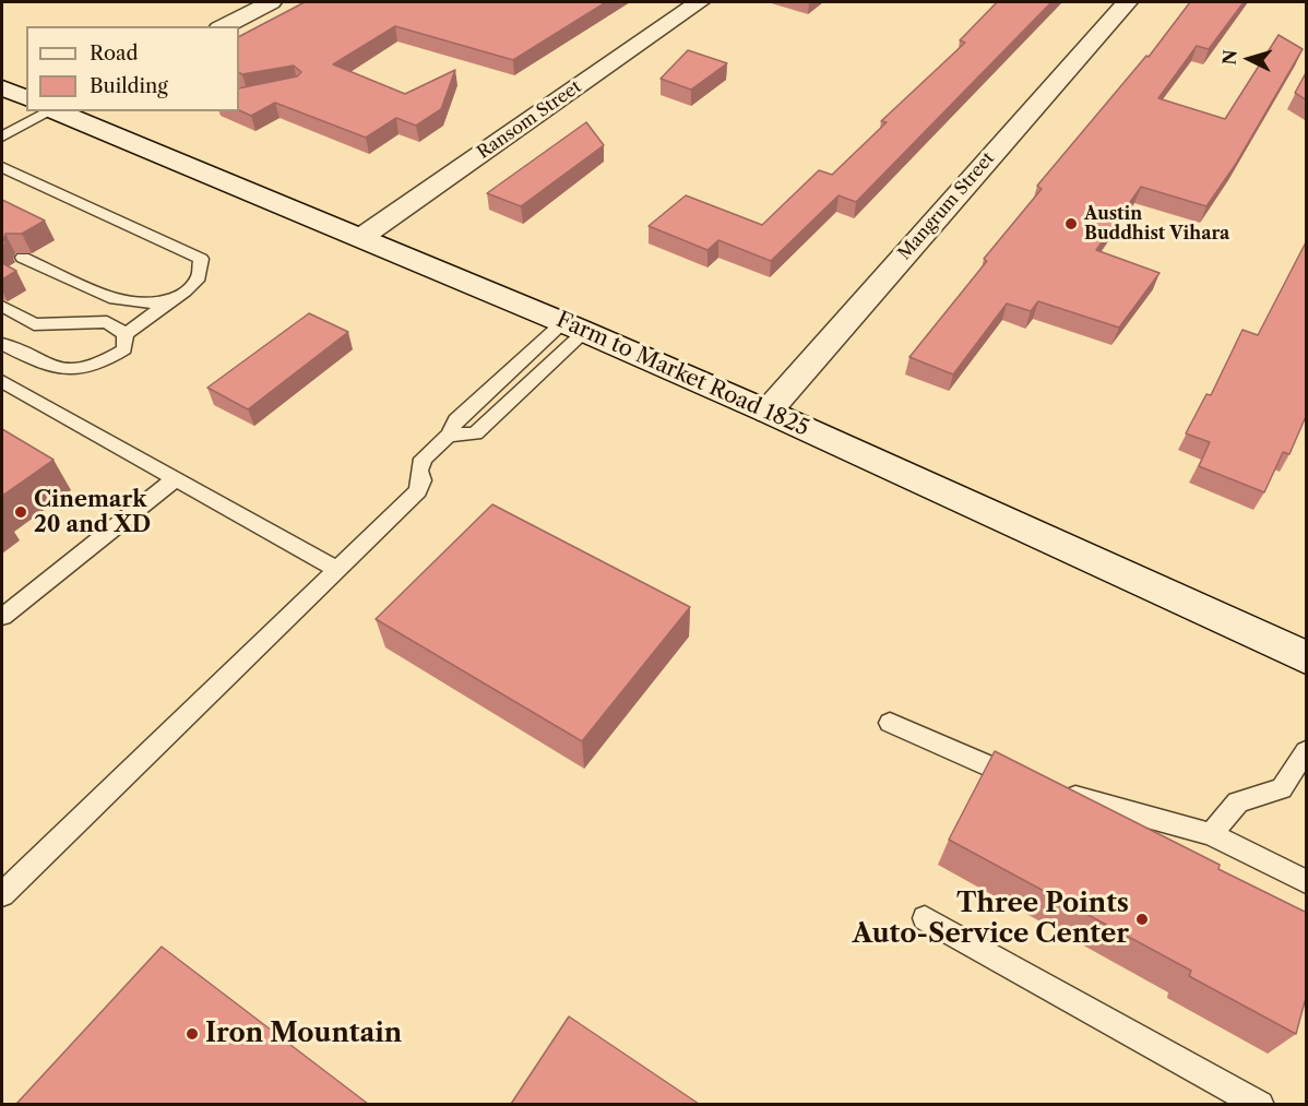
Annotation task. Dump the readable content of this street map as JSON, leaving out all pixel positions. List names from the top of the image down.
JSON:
{
  "streets": {
    "street": ["Ransom Street", "Mangrum Street", "Farm to Market Road 1825"]
  },
  "crossings": [
    ["Ransom Street", "Farm to Market Road 1825"],
    ["Mangrum Street", "Farm to Market Road 1825"]
  ],
  "places": [
    "Austin Buddhist Vihara",
    "Cinemark 20 and XD",
    "Three Points Auto-Service Center",
    "Iron Mountain"
  ],
  "legend": ["Road", "Building"],
  "north": "left"
}
